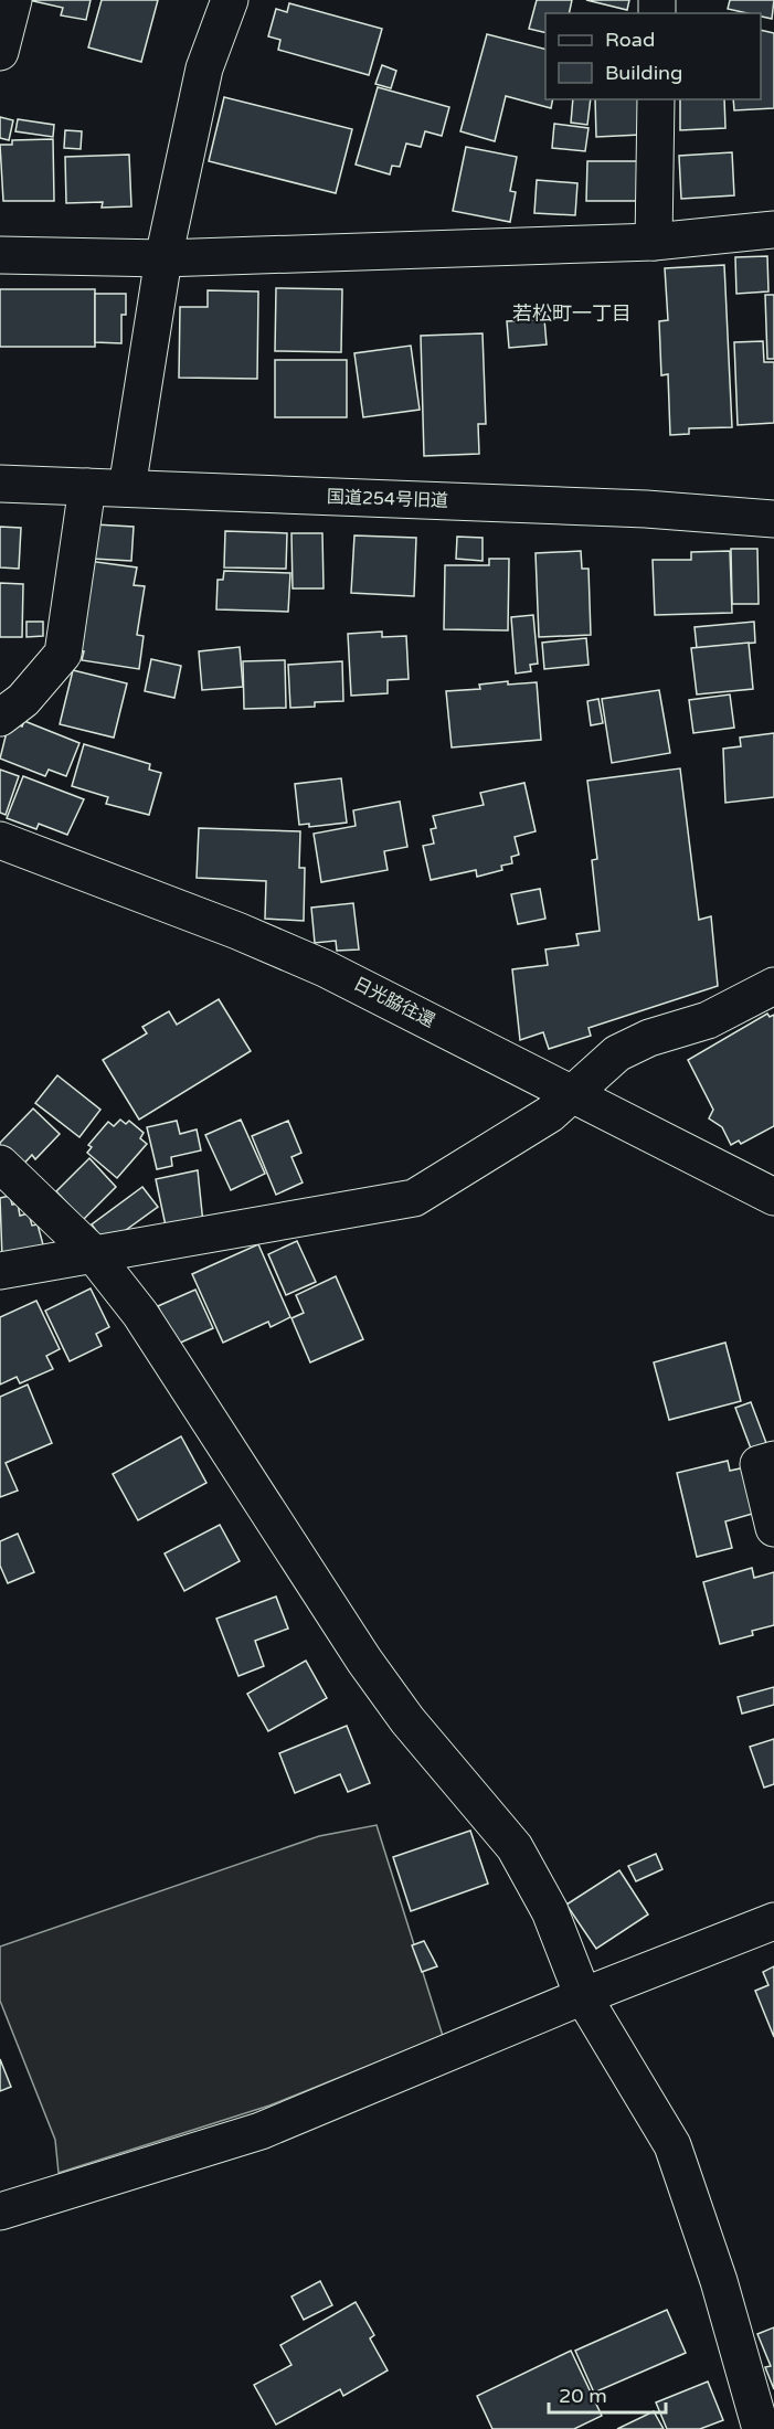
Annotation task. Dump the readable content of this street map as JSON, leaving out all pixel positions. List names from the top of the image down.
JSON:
{
  "streets": {
    "street": ["国道254号旧道", "日光脇往還"]
  },
  "districts": ["若松町一丁目"],
  "legend": ["Road", "Building"],
  "scale_bar": "20 m"
}
